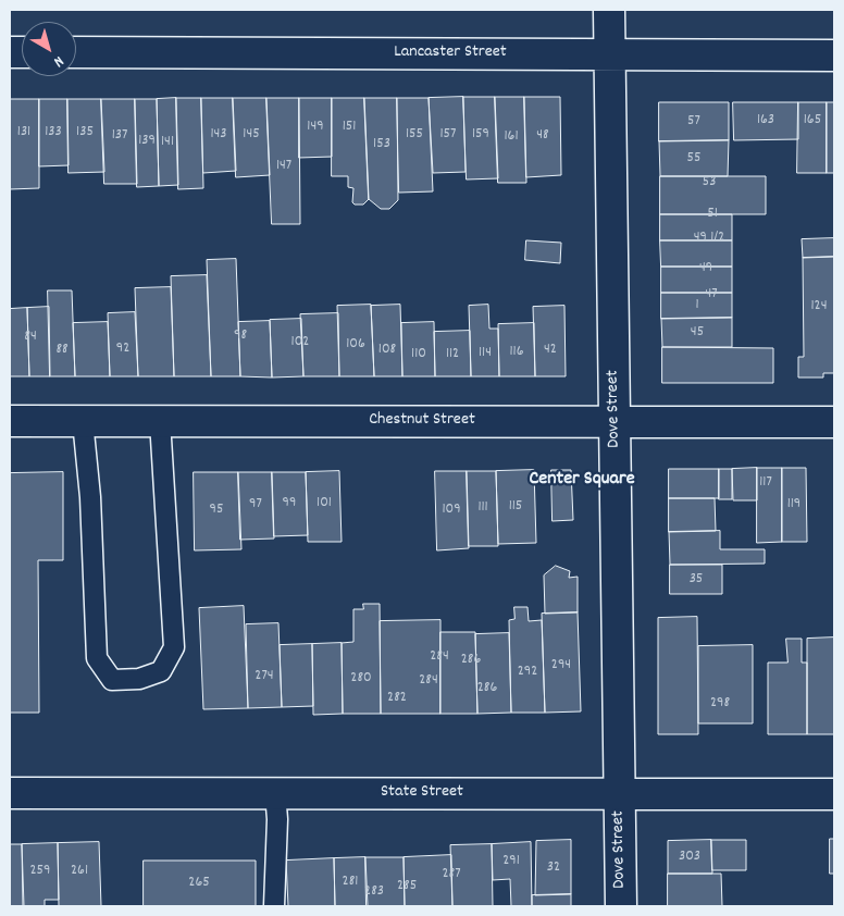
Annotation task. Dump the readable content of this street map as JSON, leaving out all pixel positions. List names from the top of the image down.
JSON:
{
  "streets": {
    "street": [
      "Lancaster Street",
      "Dove Street",
      "Chestnut Street",
      "State Street"
    ]
  },
  "crossings": [
    ["Lancaster Street", "Dove Street"],
    ["Dove Street", "Chestnut Street"],
    ["Dove Street", "State Street"]
  ],
  "districts": ["Center Square"],
  "house_numbers": [
    "163",
    "165",
    "57",
    "149",
    "151",
    "131",
    "133",
    "135",
    "143",
    "145",
    "155",
    "157",
    "159",
    "137",
    "48",
    "161",
    "139",
    "141",
    "153",
    "55",
    "147",
    "53",
    "51",
    "49 1/2",
    "49",
    "47",
    "1",
    "124",
    "45",
    "98",
    "84",
    "102",
    "106",
    "92",
    "88",
    "108",
    "42",
    "116",
    "114",
    "110",
    "112",
    "117",
    "99",
    "101",
    "97",
    "119",
    "115",
    "111",
    "95",
    "109",
    "35",
    "284",
    "286",
    "294",
    "292",
    "274",
    "280",
    "284",
    "286",
    "282",
    "298",
    "303",
    "291",
    "32",
    "259",
    "261",
    "287",
    "281",
    "265",
    "285",
    "283"
  ],
  "north": "bottom right"
}
